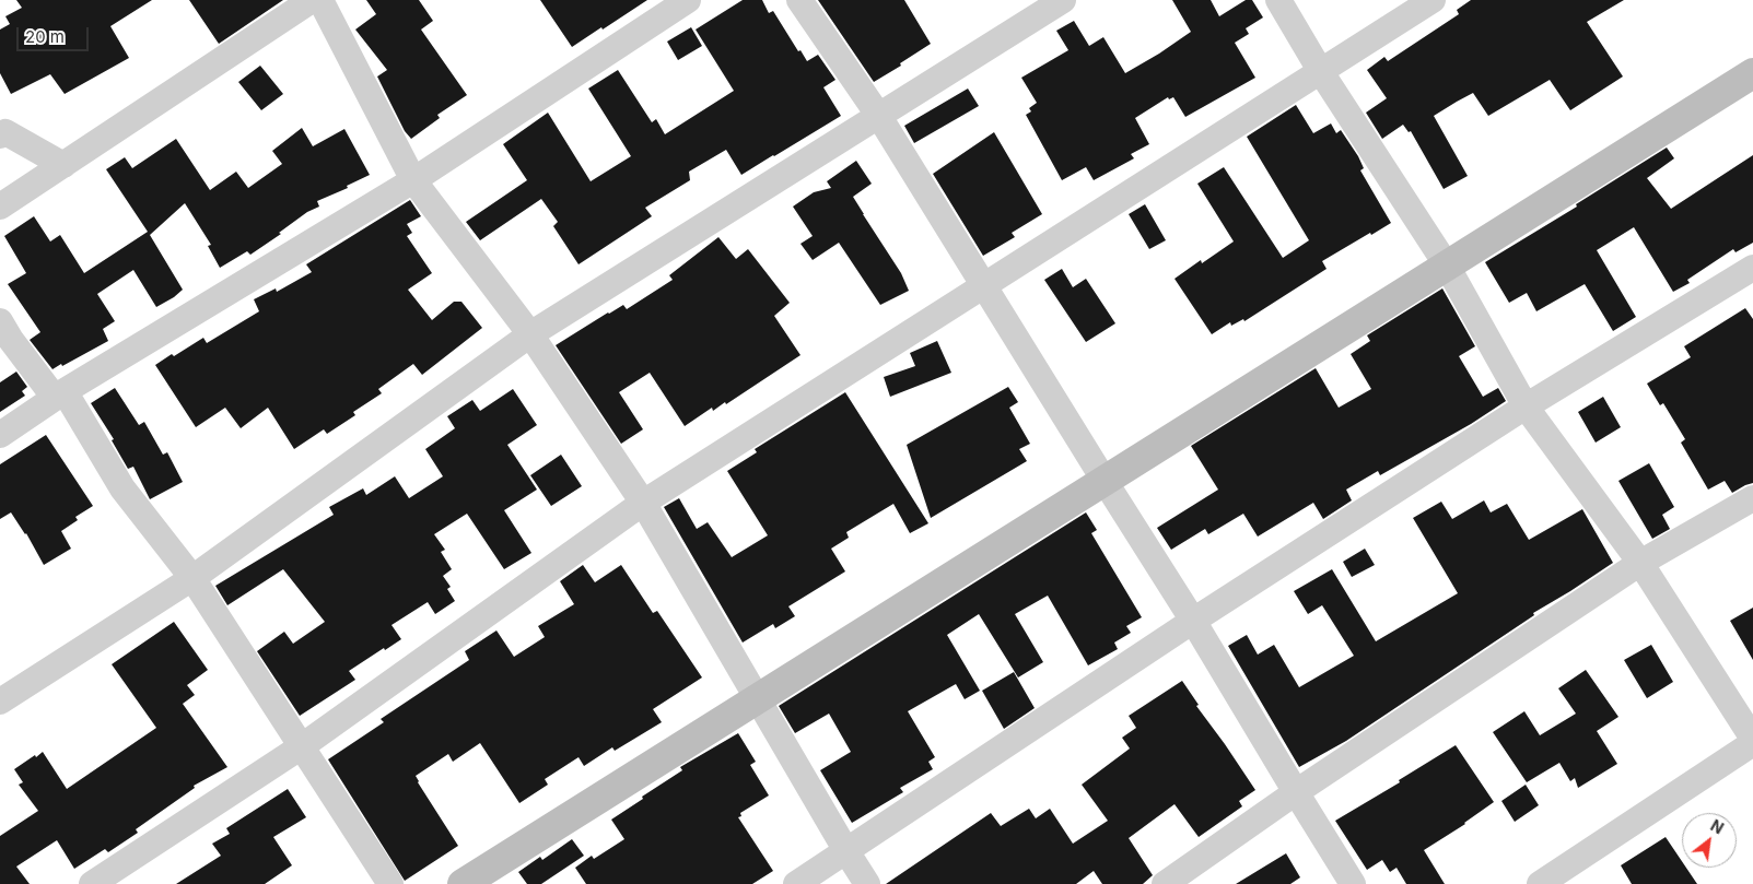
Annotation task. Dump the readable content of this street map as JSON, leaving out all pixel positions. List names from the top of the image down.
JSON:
{
  "scale_bar": "20 m",
  "north": "top right"
}
